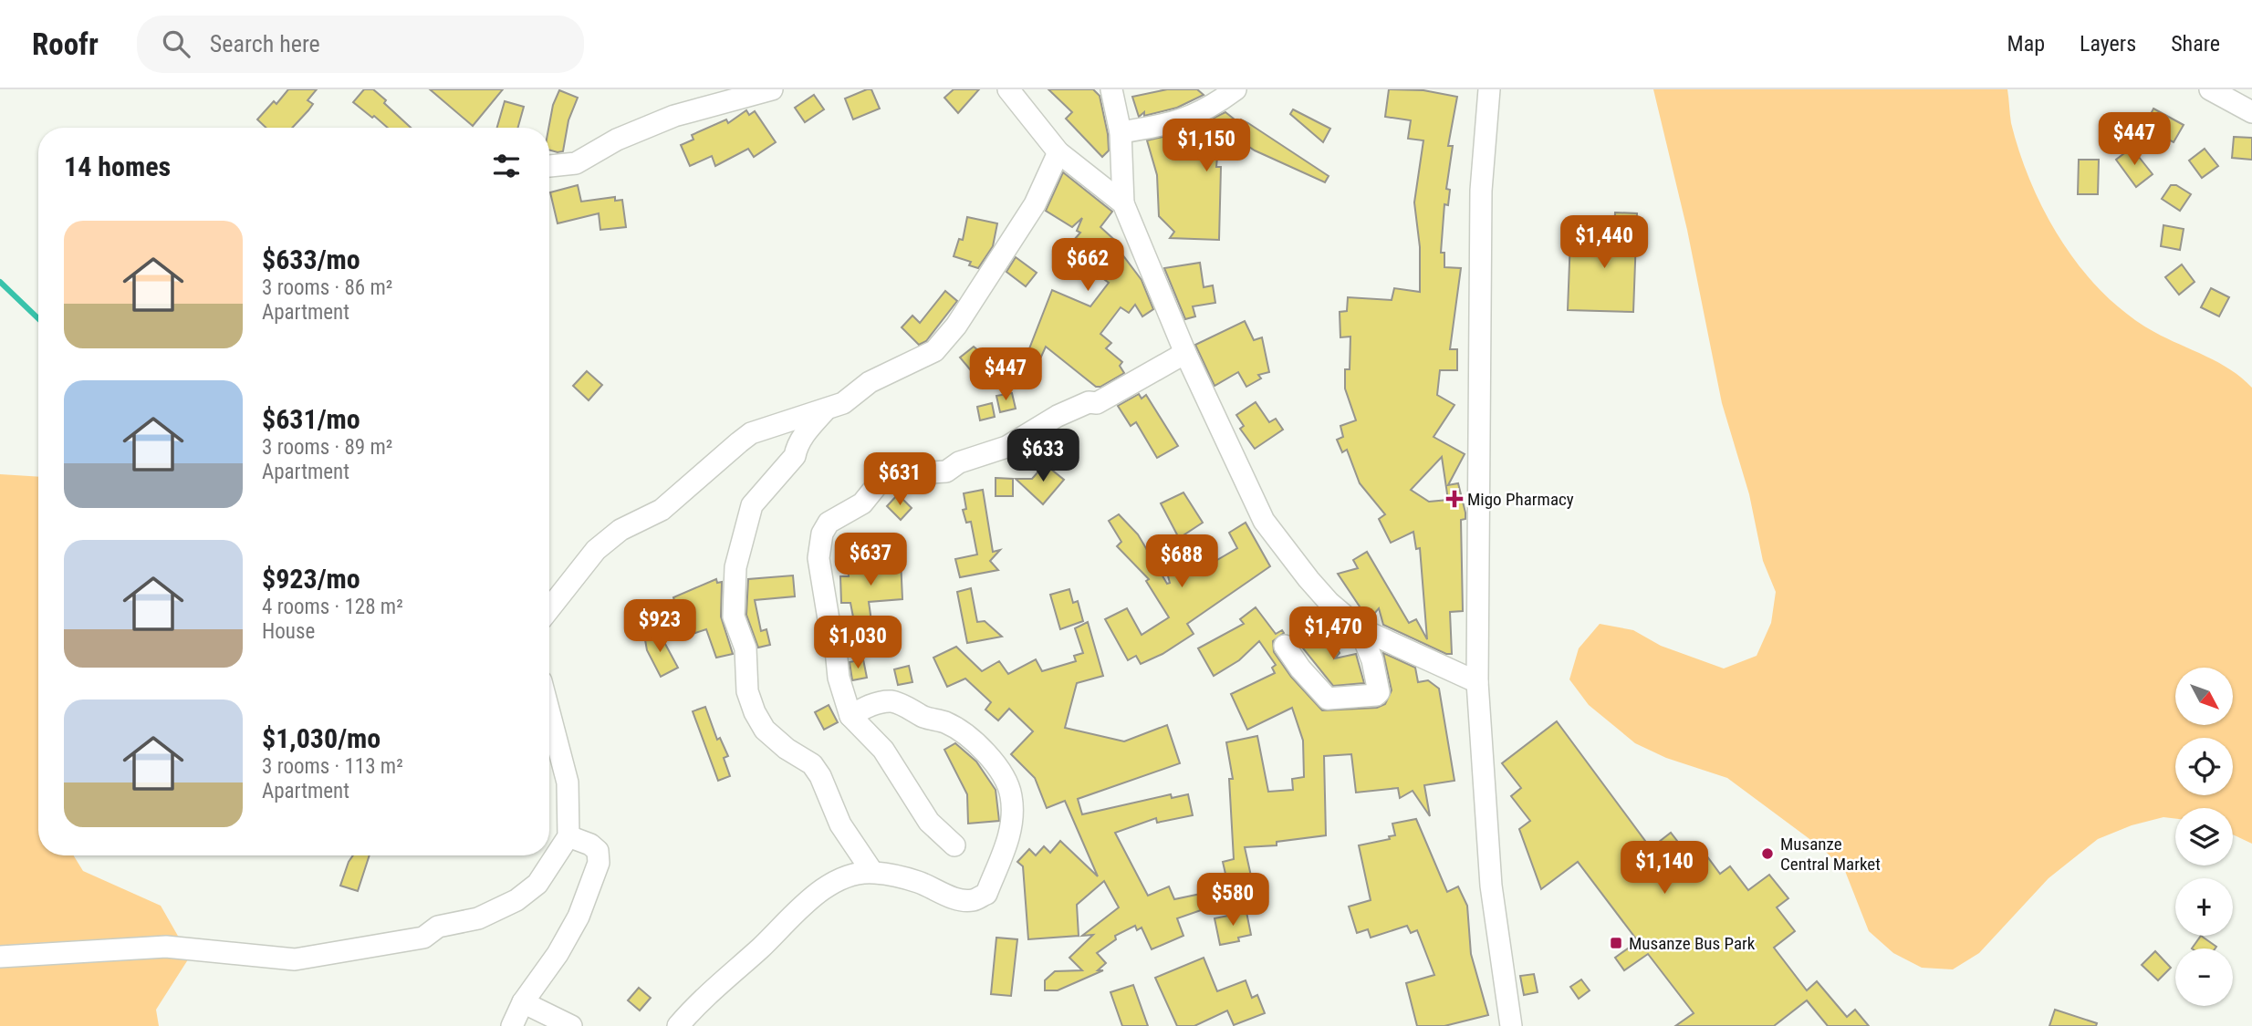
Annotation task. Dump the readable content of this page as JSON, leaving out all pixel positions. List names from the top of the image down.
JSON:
{
  "places": {
    "health": ["Migo Pharmacy"],
    "other": ["Musanze Central Market"],
    "transit": ["Musanze Bus Park"]
  },
  "north": "bottom right",
  "page": {
    "header": "Roofr",
    "search": "Search here",
    "nav": ["Map", "Layers", "Share"],
    "price": [
      "$447",
      "$1,150",
      "$1,440",
      "$662",
      "$447",
      "$633",
      "$631",
      "$637",
      "$688",
      "$923",
      "$1,470",
      "$1,030",
      "$1,140",
      "$580"
    ],
    "heading": "14 homes",
    "list": [
      {
        "name": "$633/mo",
        "note": "3 rooms · 86 m² · Apartment"
      },
      {
        "name": "$631/mo",
        "note": "3 rooms · 89 m² · Apartment"
      },
      {
        "name": "$923/mo",
        "note": "4 rooms · 128 m² · House"
      },
      {
        "name": "$1,030/mo",
        "note": "3 rooms · 113 m² · Apartment"
      }
    ],
    "map_buttons": ["+", "−"]
  }
}
